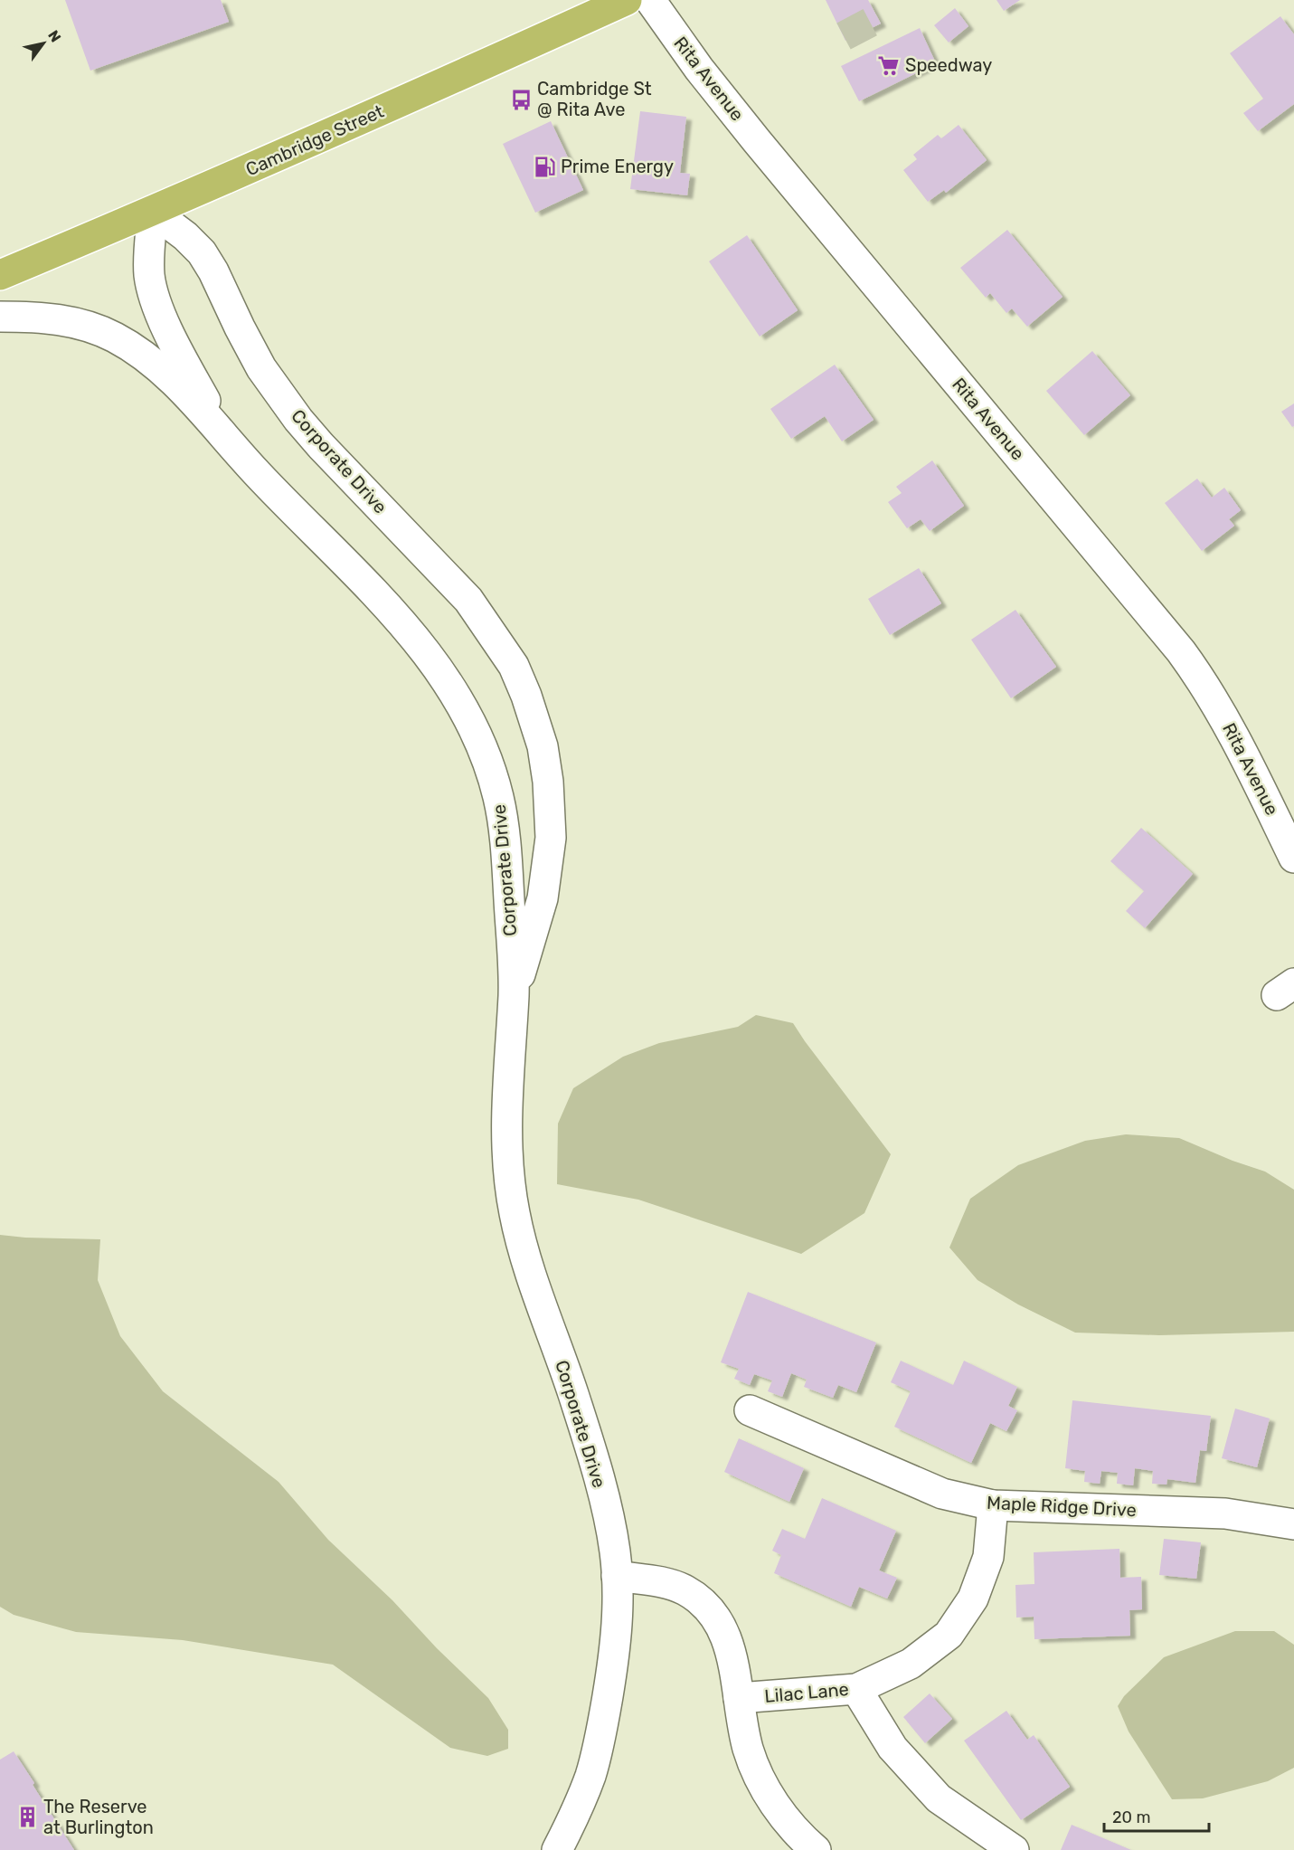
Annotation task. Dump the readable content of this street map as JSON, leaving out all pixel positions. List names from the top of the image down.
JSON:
{
  "streets": {
    "main road": ["Cambridge Street"],
    "street": [
      "Rita Avenue",
      "Corporate Drive",
      "Maple Ridge Drive",
      "Lilac Lane"
    ]
  },
  "crossings": [
    ["Cambridge Street", "Corporate Drive"],
    ["Maple Ridge Drive", "Lilac Lane"]
  ],
  "places": {
    "supermarket": ["Speedway"],
    "bus stop": ["Cambridge St @ Rita Ave"],
    "fuel station": ["Prime Energy"],
    "building": ["The Reserve at Burlington"]
  },
  "scale_bar": "20 m",
  "north": "top right"
}
